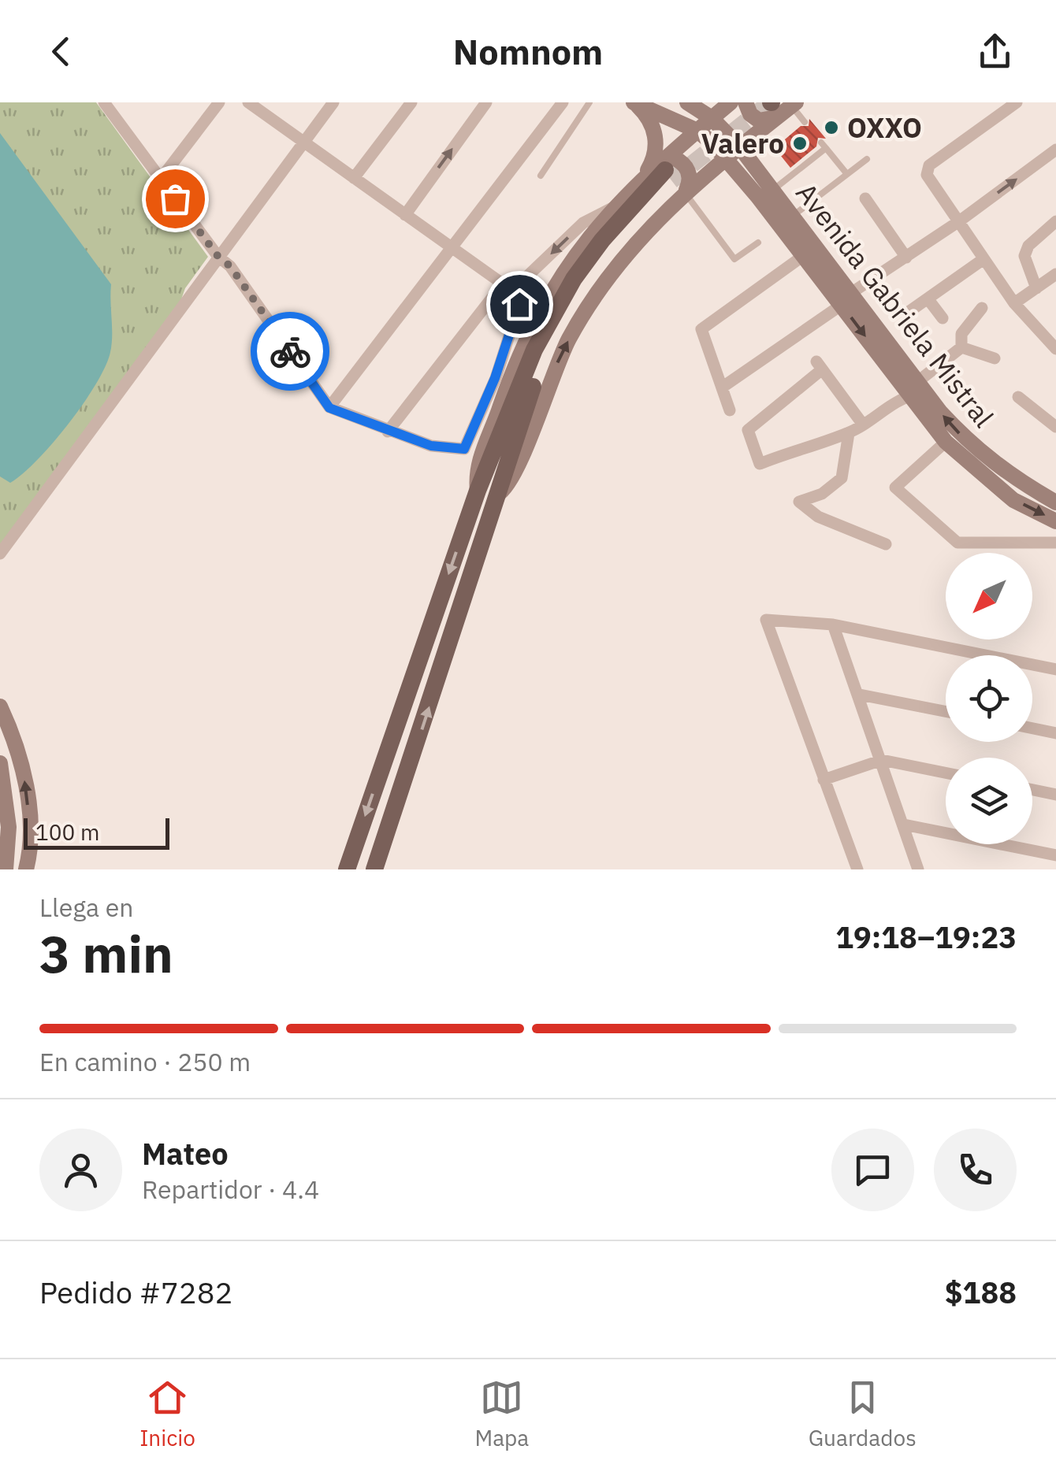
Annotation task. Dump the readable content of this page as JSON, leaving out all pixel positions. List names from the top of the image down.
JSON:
{
  "streets": {
    "main road": ["Avenida Gabriela Mistral"]
  },
  "places": ["OXXO", "Valero"],
  "scale_bar": "100 m",
  "north": "bottom left",
  "page": {
    "header": "Nomnom",
    "scale": "100 m",
    "heading": ["3 min", "Llega en", "19:18–19:23"],
    "panel": [
      "Mateo",
      "Repartidor · 4.4",
      "Pedido #7282",
      "$188"
    ],
    "bar": "En camino · 250 m",
    "tabs": ["Inicio", "Mapa", "Guardados"]
  }
}
